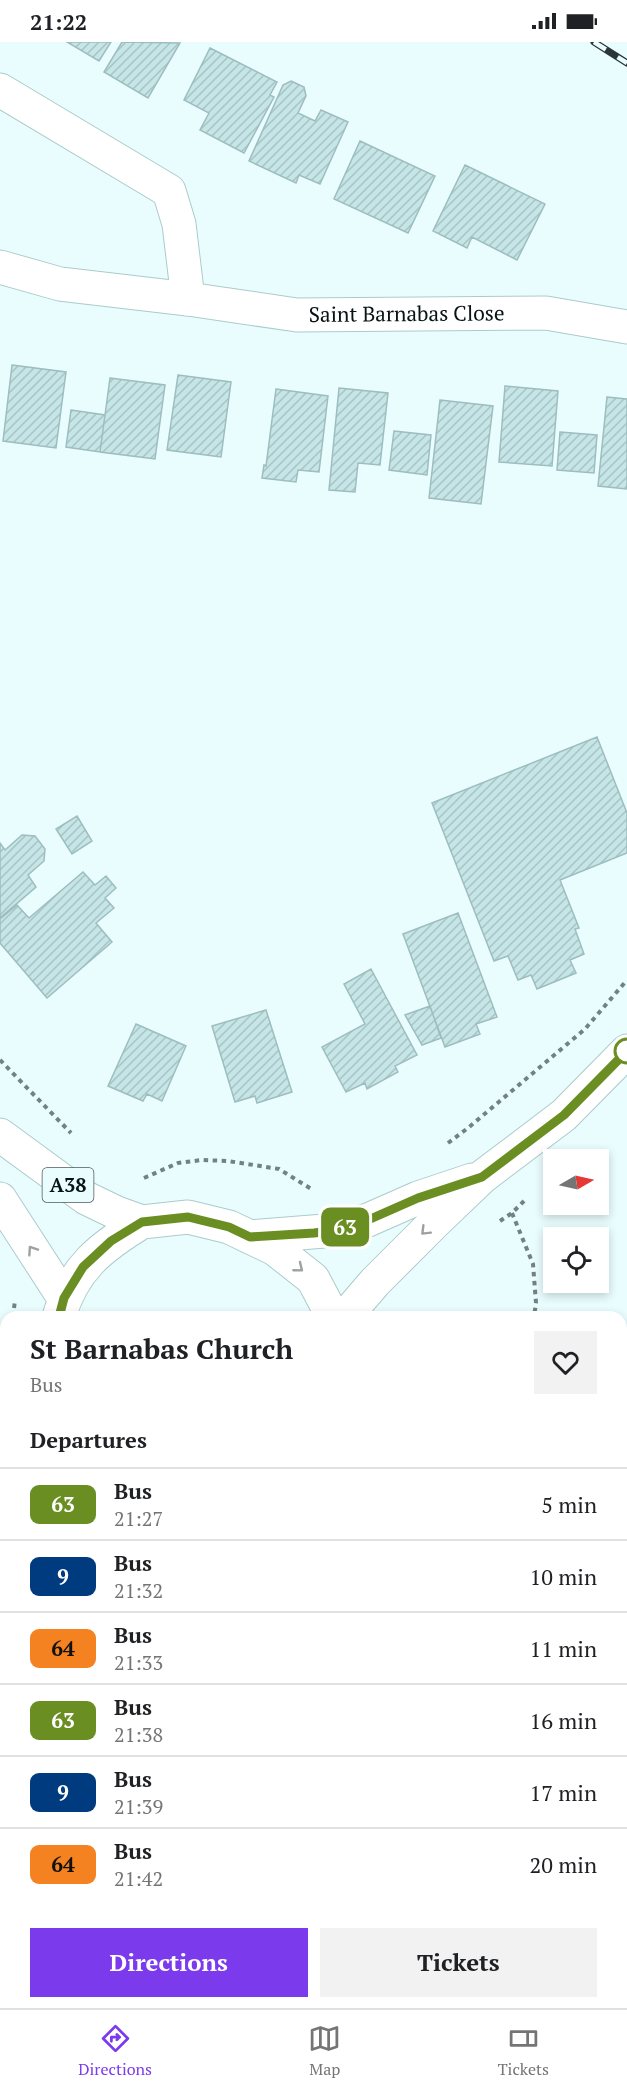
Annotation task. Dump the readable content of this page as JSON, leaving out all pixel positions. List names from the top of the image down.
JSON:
{
  "streets": {
    "main road": ["Saint Barnabas Close", "A38"]
  },
  "lines": ["bus line 63"],
  "north": "right",
  "page": {
    "status": "21:22",
    "on_map": "63",
    "heading": [
      ["St Barnabas Church", "Bus"],
      "Departures"
    ],
    "list": [
      {
        "mark": "63",
        "name": "Bus",
        "note": "21:27",
        "value": "5 min"
      },
      {
        "mark": "9",
        "name": "Bus",
        "note": "21:32",
        "value": "10 min"
      },
      {
        "mark": "64",
        "name": "Bus",
        "note": "21:33",
        "value": "11 min"
      },
      {
        "mark": "63",
        "name": "Bus",
        "note": "21:38",
        "value": "16 min"
      },
      {
        "mark": "9",
        "name": "Bus",
        "note": "21:39",
        "value": "17 min"
      },
      {
        "mark": "64",
        "name": "Bus",
        "note": "21:42",
        "value": "20 min"
      }
    ],
    "buttons": ["Directions", "Tickets"],
    "tabs": ["Directions", "Map", "Tickets"]
  }
}
